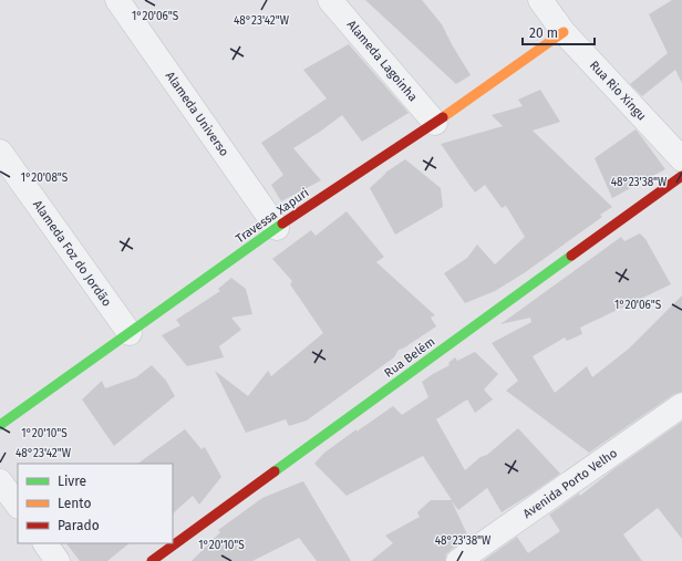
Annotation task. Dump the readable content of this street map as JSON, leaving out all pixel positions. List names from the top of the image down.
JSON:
{
  "streets": {
    "street": [
      "Alameda Lagoinha",
      "Rua Rio Xingu",
      "Alameda Universo",
      "Travessa Xapuri",
      "Alameda Foz do Jordão",
      "Rua Belém",
      "Avenida Porto Velho"
    ]
  },
  "crossings": [
    ["Alameda Lagoinha", "Travessa Xapuri"],
    ["Rua Rio Xingu", "Travessa Xapuri"],
    ["Alameda Universo", "Travessa Xapuri"],
    ["Travessa Xapuri", "Alameda Foz do Jordão"]
  ],
  "legend": ["Livre", "Lento", "Parado"],
  "scale_bar": "20 m",
  "coordinates": [
    "1°20'06\"S",
    "48°23'42\"W",
    "1°20'08\"S",
    "48°23'38\"W",
    "1°20'10\"S"
  ]
}
